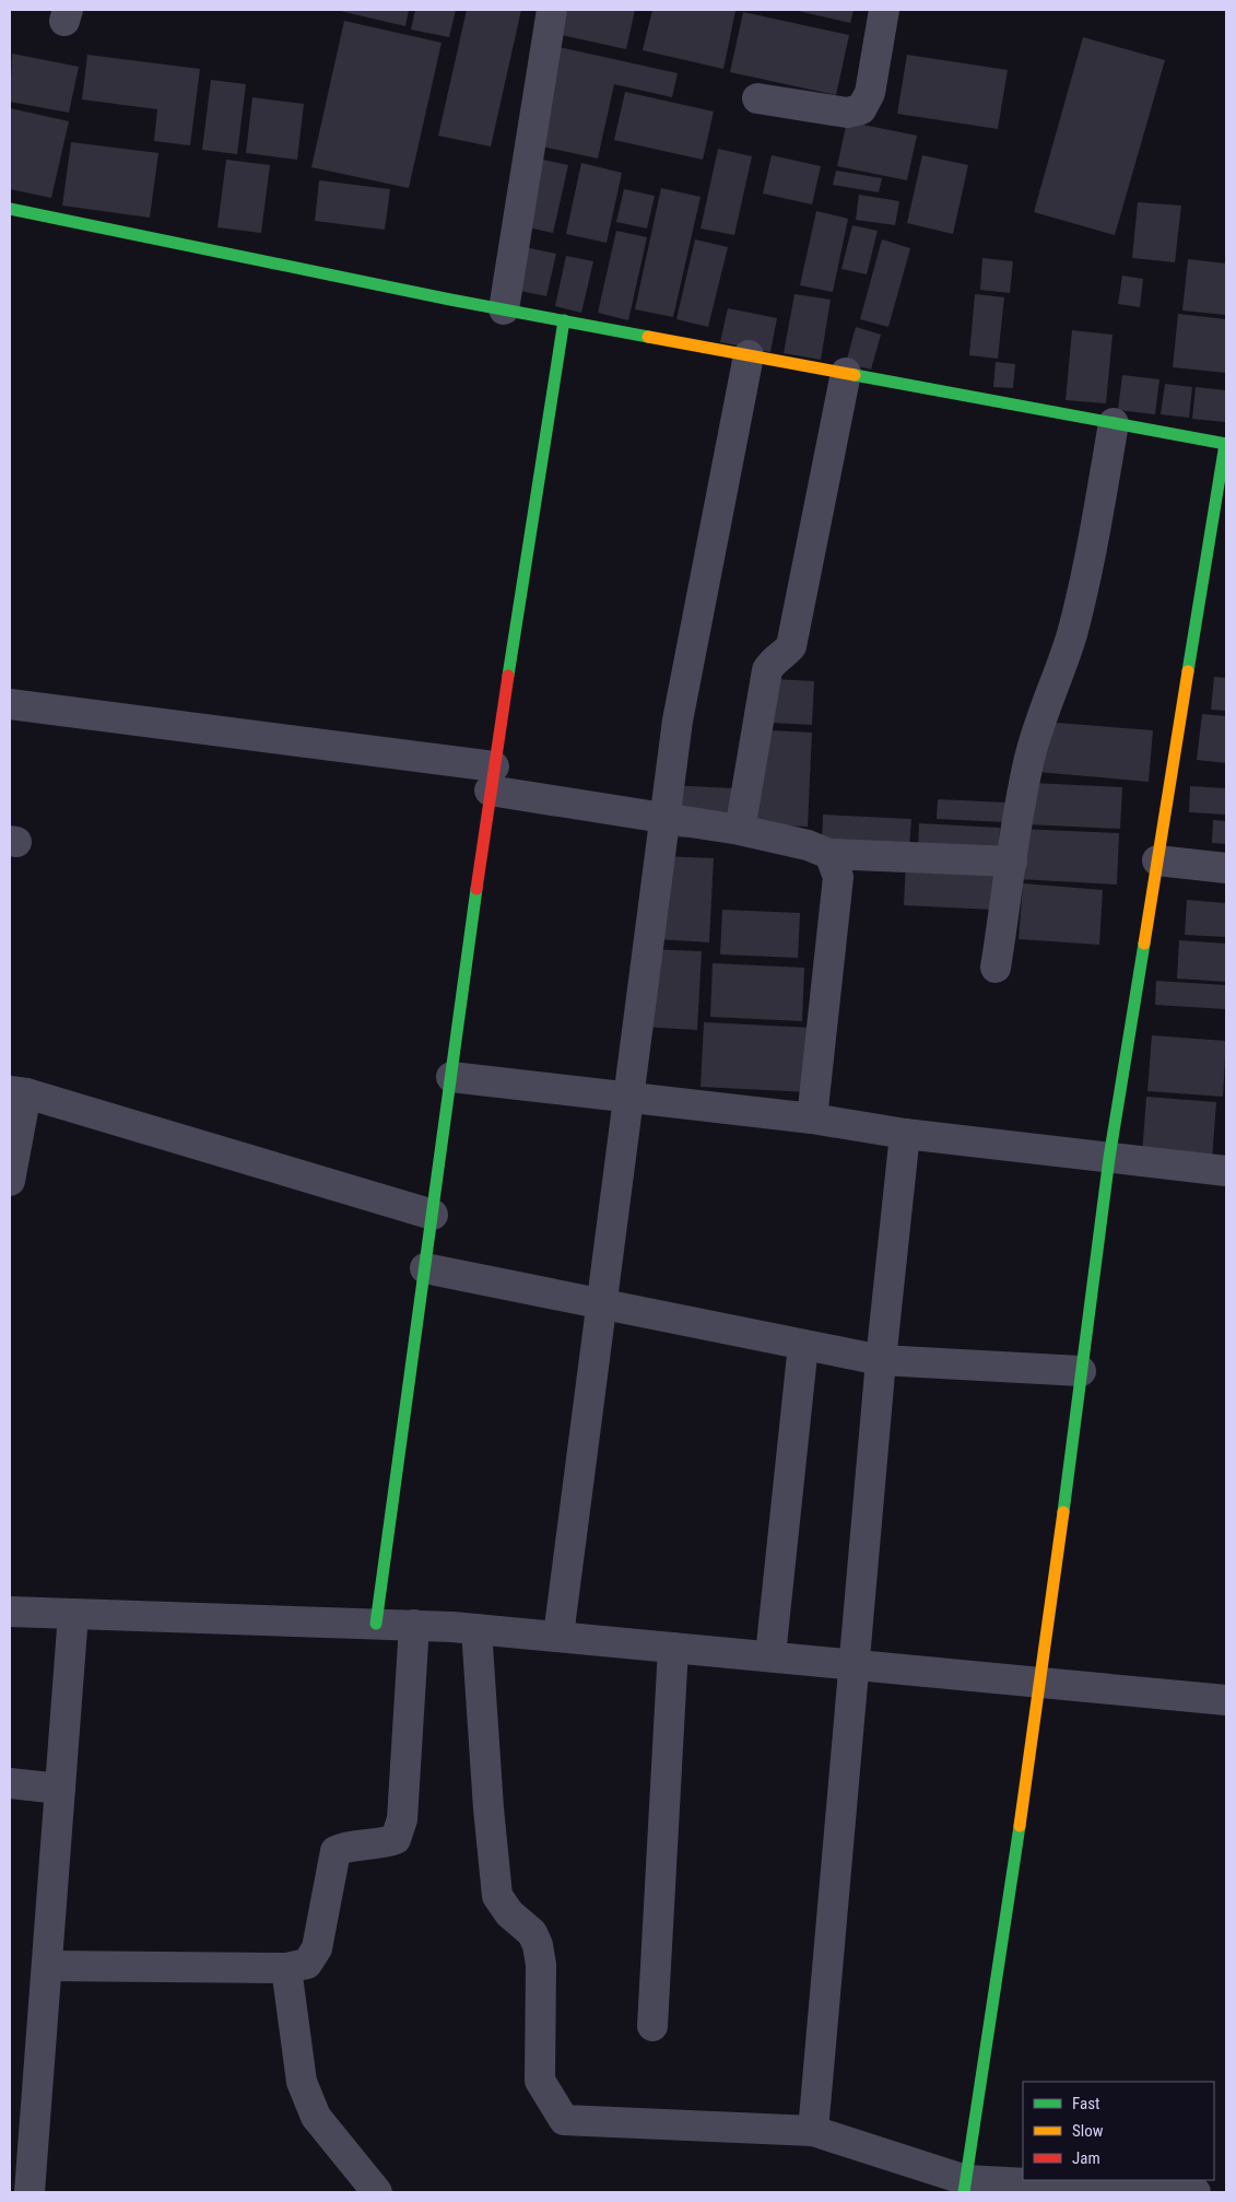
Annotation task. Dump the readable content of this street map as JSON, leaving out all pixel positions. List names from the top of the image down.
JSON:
{
  "legend": ["Fast", "Slow", "Jam"]
}
